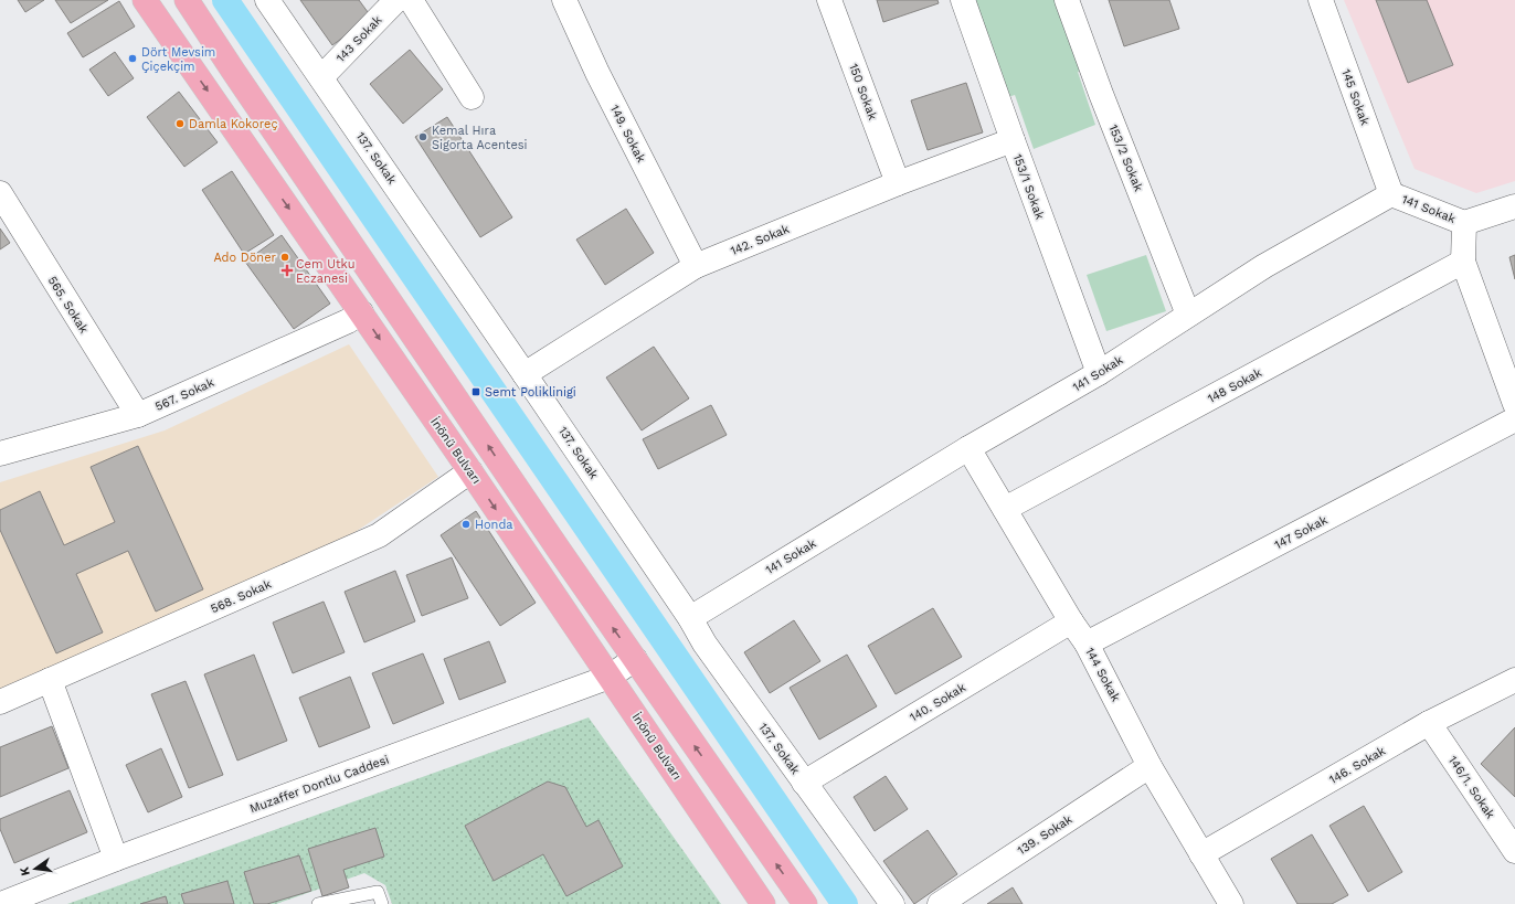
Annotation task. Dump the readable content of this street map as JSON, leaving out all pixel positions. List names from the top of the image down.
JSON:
{
  "streets": {
    "main road": ["İnönü Bulvarı"],
    "street": [
      "143 Sokak",
      "150 Sokak",
      "145 Sokak",
      "149. Sokak",
      "137. Sokak",
      "153/2 Sokak",
      "153/1 Sokak",
      "141 Sokak",
      "142. Sokak",
      "565. Sokak",
      "148 Sokak",
      "567. Sokak",
      "147 Sokak",
      "568. Sokak",
      "144 Sokak",
      "140. Sokak",
      "146. Sokak",
      "Muzaffer Dontlu Caddesi",
      "146/1. Sokak",
      "139. Sokak"
    ]
  },
  "crossings": [
    ["143 Sokak", "137. Sokak"],
    ["150 Sokak", "142. Sokak"],
    ["145 Sokak", "141 Sokak"],
    ["149. Sokak", "142. Sokak"],
    ["137. Sokak", "141 Sokak"],
    ["137. Sokak", "142. Sokak"],
    ["137. Sokak", "140. Sokak"],
    ["153/2 Sokak", "141 Sokak"],
    ["153/1 Sokak", "141 Sokak"],
    ["153/1 Sokak", "142. Sokak"],
    ["141 Sokak", "144 Sokak"],
    ["565. Sokak", "567. Sokak"],
    ["148 Sokak", "144 Sokak"],
    ["567. Sokak", "İnönü Bulvarı"],
    ["İnönü Bulvarı", "568. Sokak"],
    ["İnönü Bulvarı", "Muzaffer Dontlu Caddesi"],
    ["147 Sokak", "144 Sokak"],
    ["144 Sokak", "140. Sokak"],
    ["144 Sokak", "146. Sokak"],
    ["144 Sokak", "139. Sokak"],
    ["146. Sokak", "146/1. Sokak"]
  ],
  "places": {
    "other": [
      "Dört Mevsim Çiçekçim",
      "Damla Kokoreç",
      "Kemal Hıra Sigorta Acentesi",
      "Ado Döner",
      "Honda"
    ],
    "health": ["Cem Utku Eczanesi"],
    "transit": ["Semt Poliklinigi"]
  },
  "north": "left"
}
